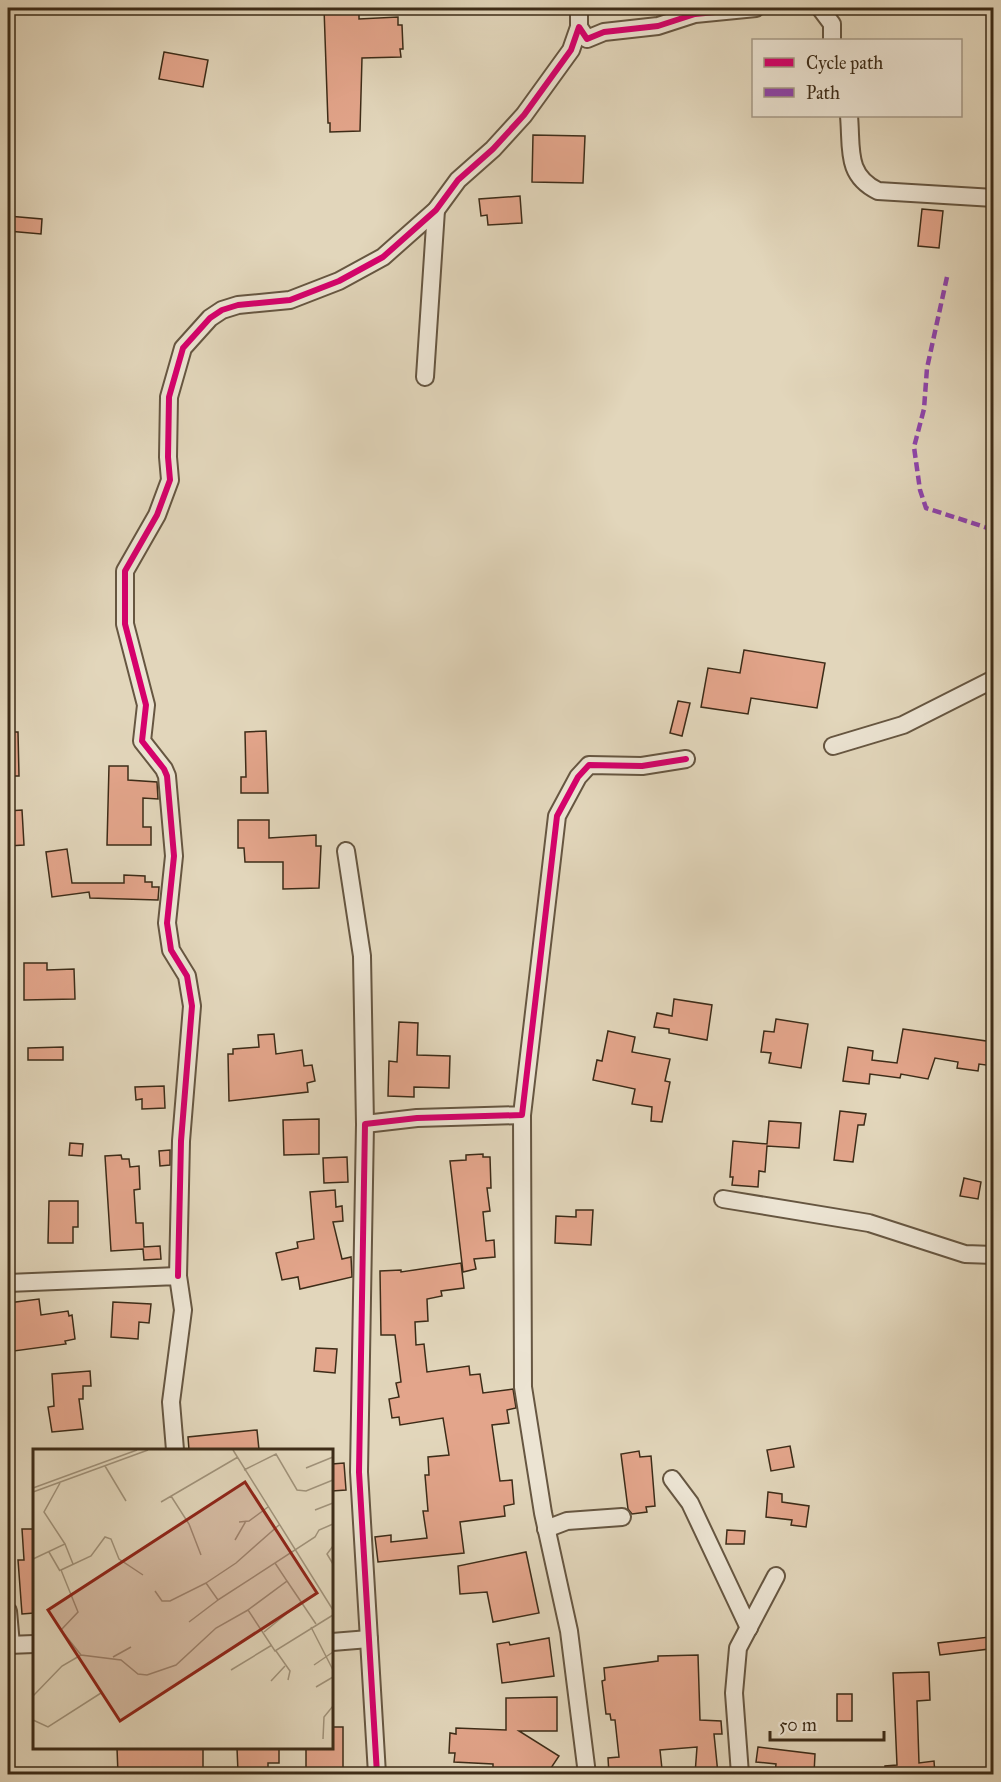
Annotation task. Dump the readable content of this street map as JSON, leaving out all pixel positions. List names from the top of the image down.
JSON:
{
  "legend": ["Cycle path", "Path"],
  "scale_bar": "50 m"
}
